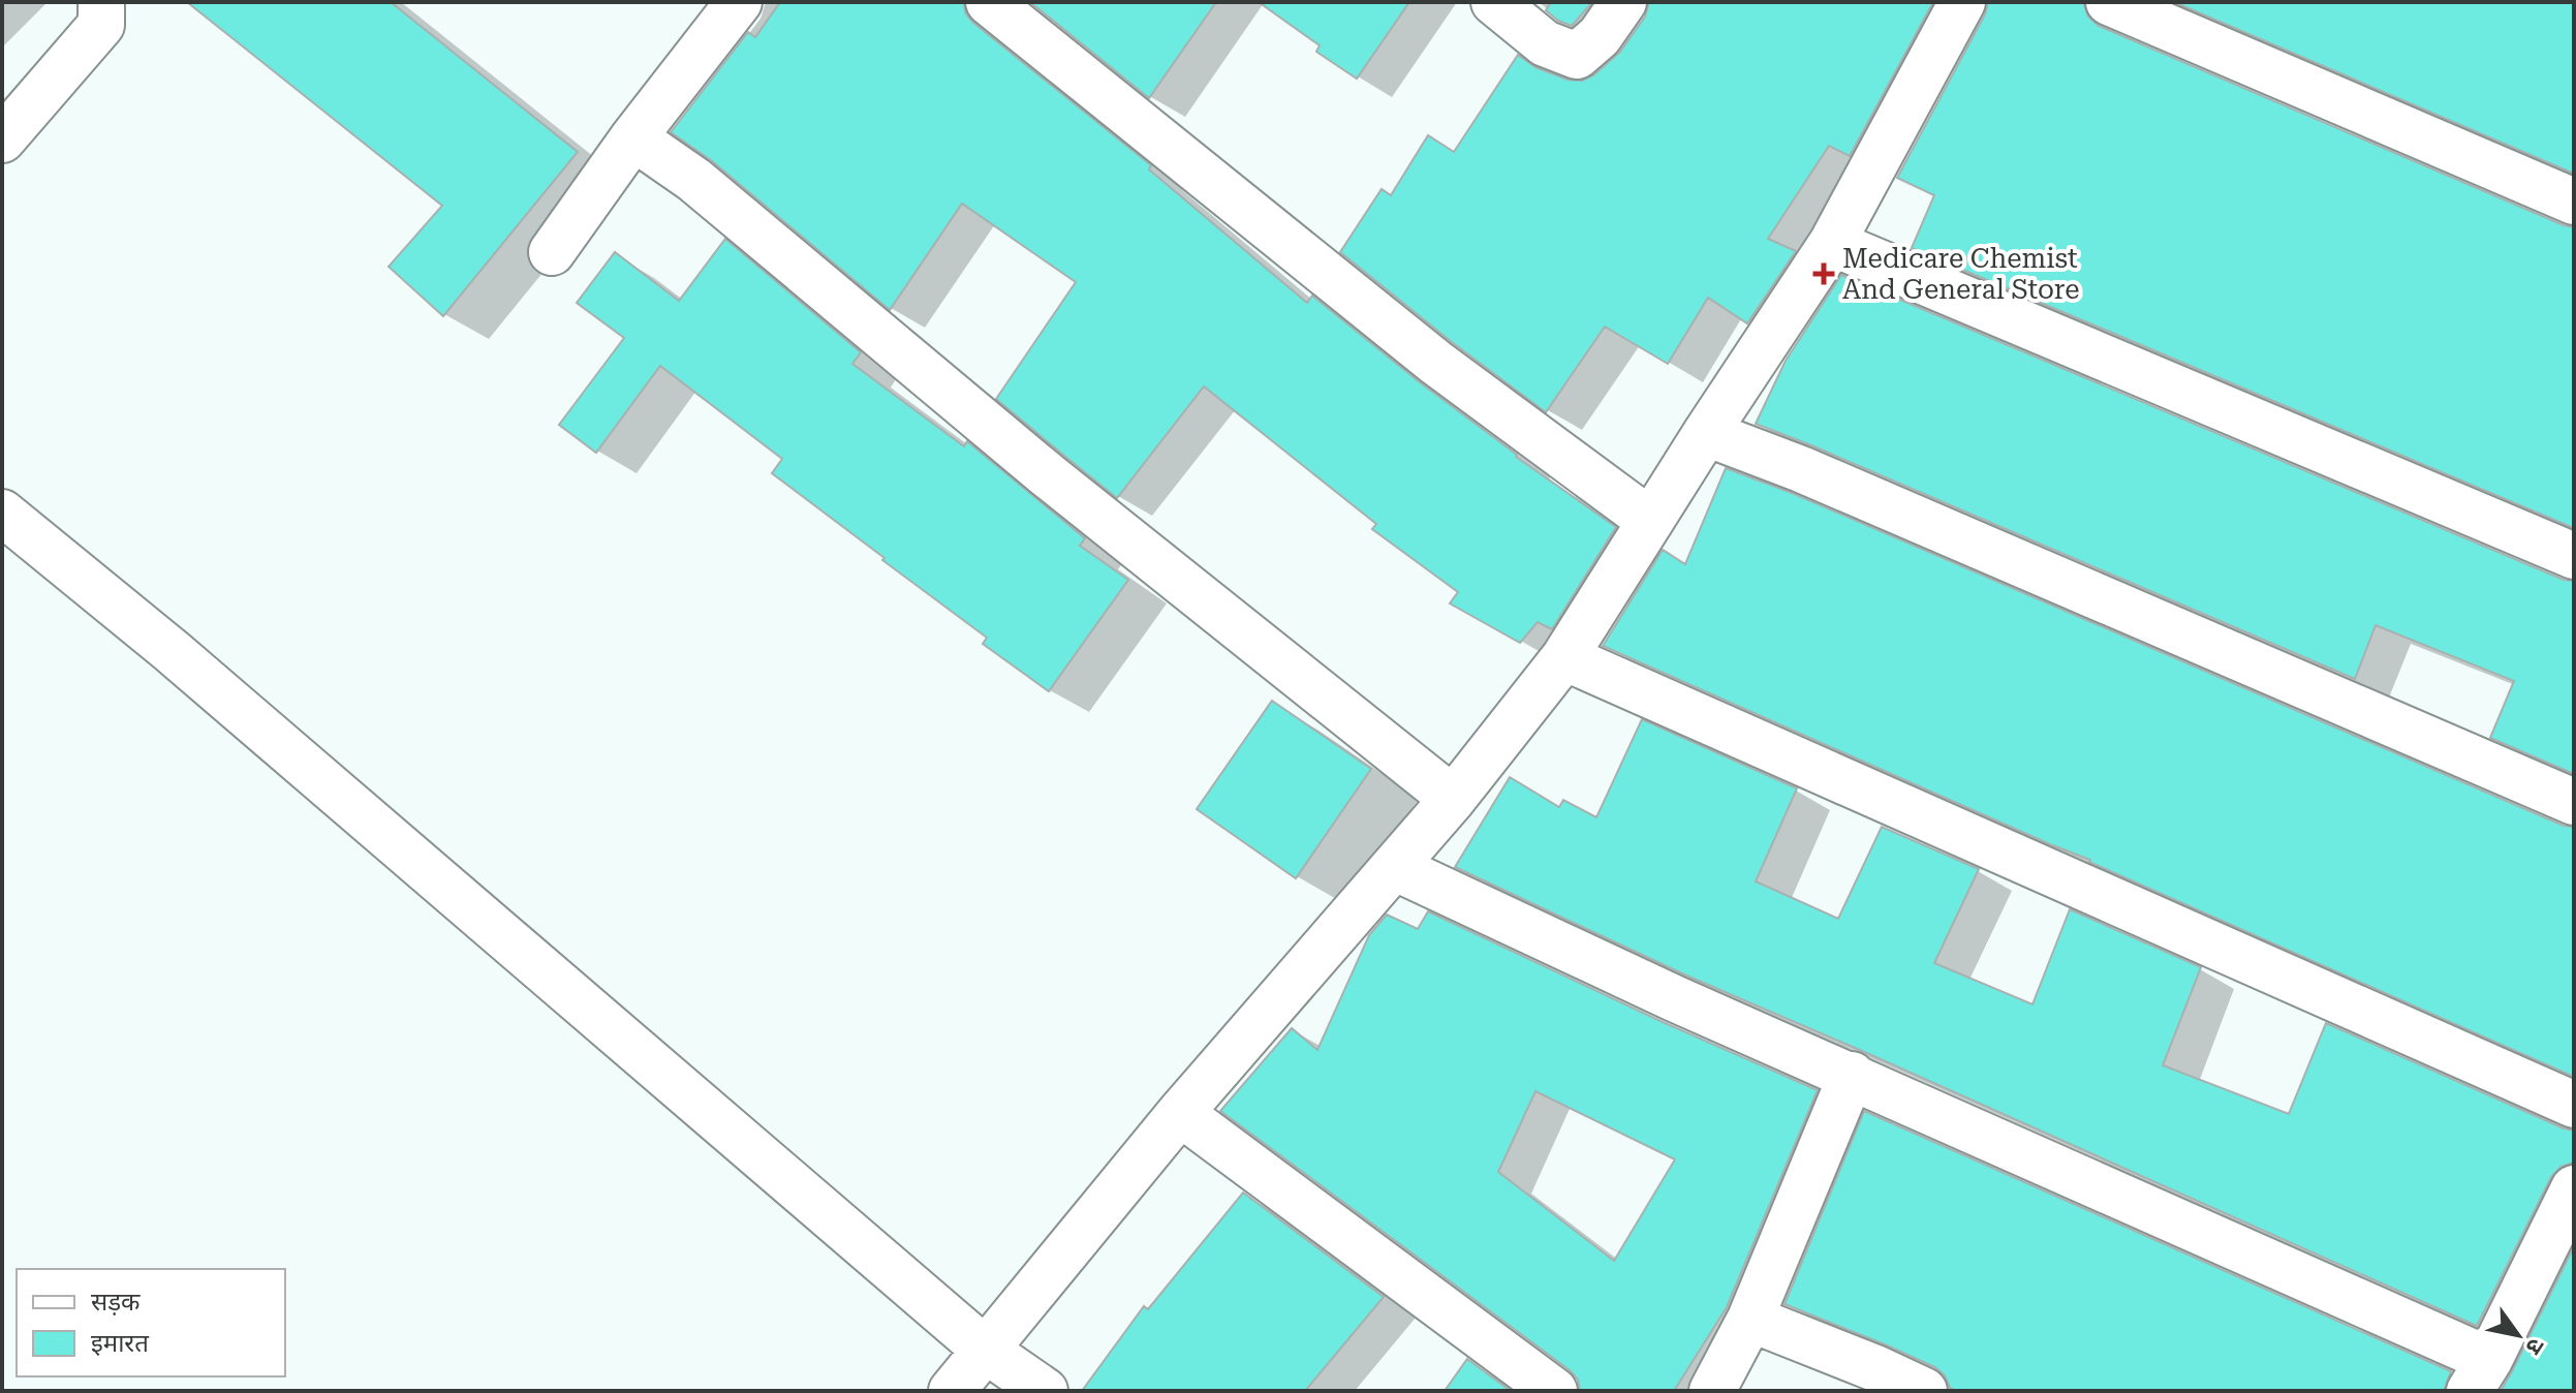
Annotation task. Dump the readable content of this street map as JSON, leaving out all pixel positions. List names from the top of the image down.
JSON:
{
  "places": {
    "health": ["Medicare Chemist And General Store"]
  },
  "legend": ["सड़क", "इमारत"],
  "north": "bottom right"
}
